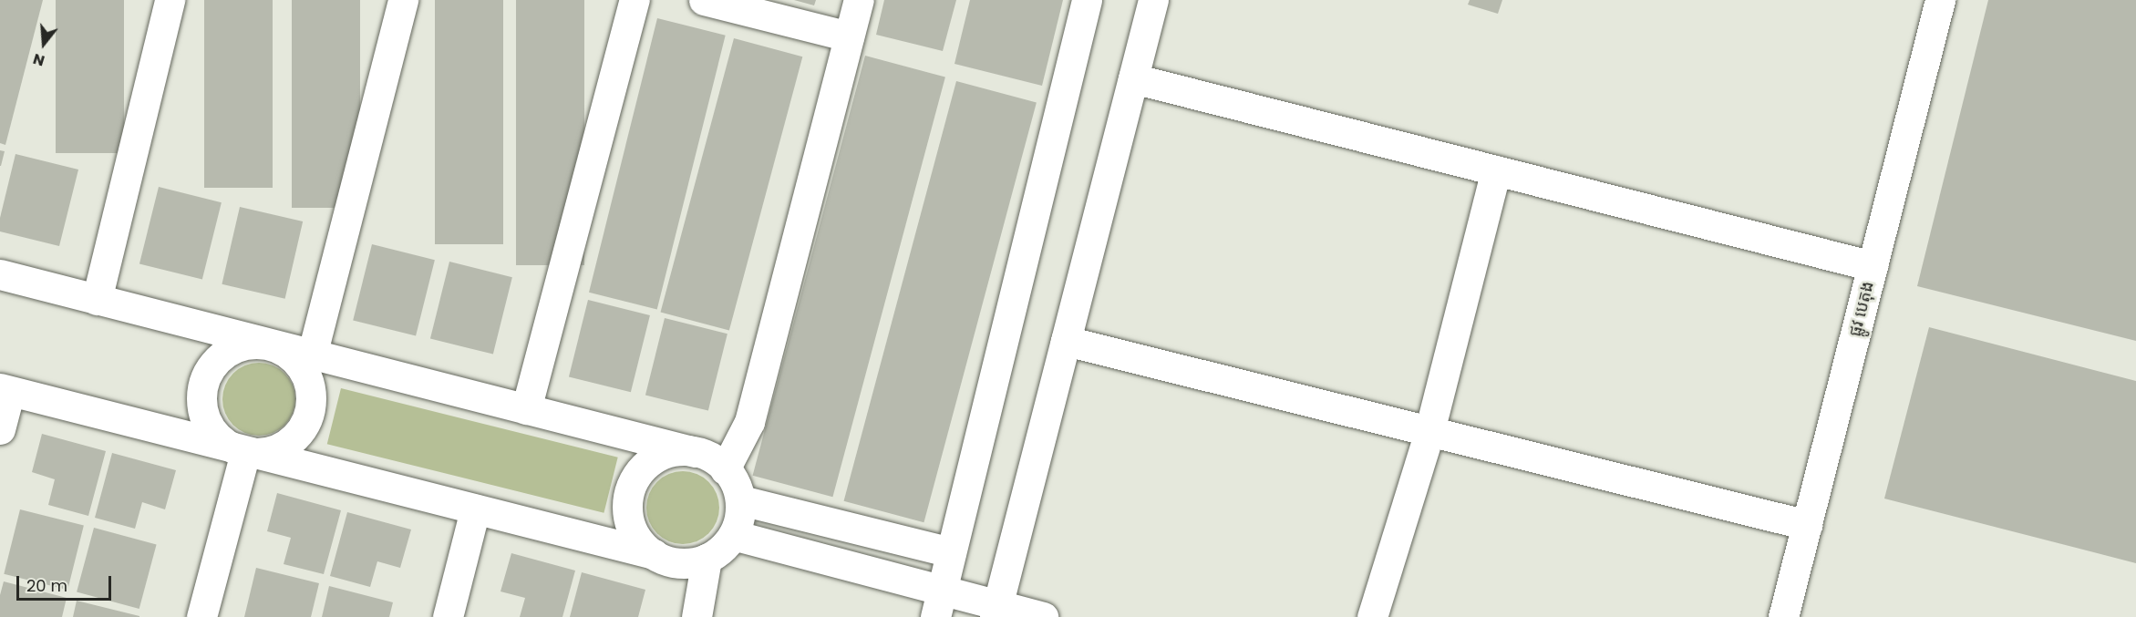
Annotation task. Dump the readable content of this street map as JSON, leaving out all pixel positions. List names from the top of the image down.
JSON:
{
  "streets": {
    "street": ["ផ្លូវ បេតុង"]
  },
  "scale_bar": "20 m",
  "north": "bottom"
}
